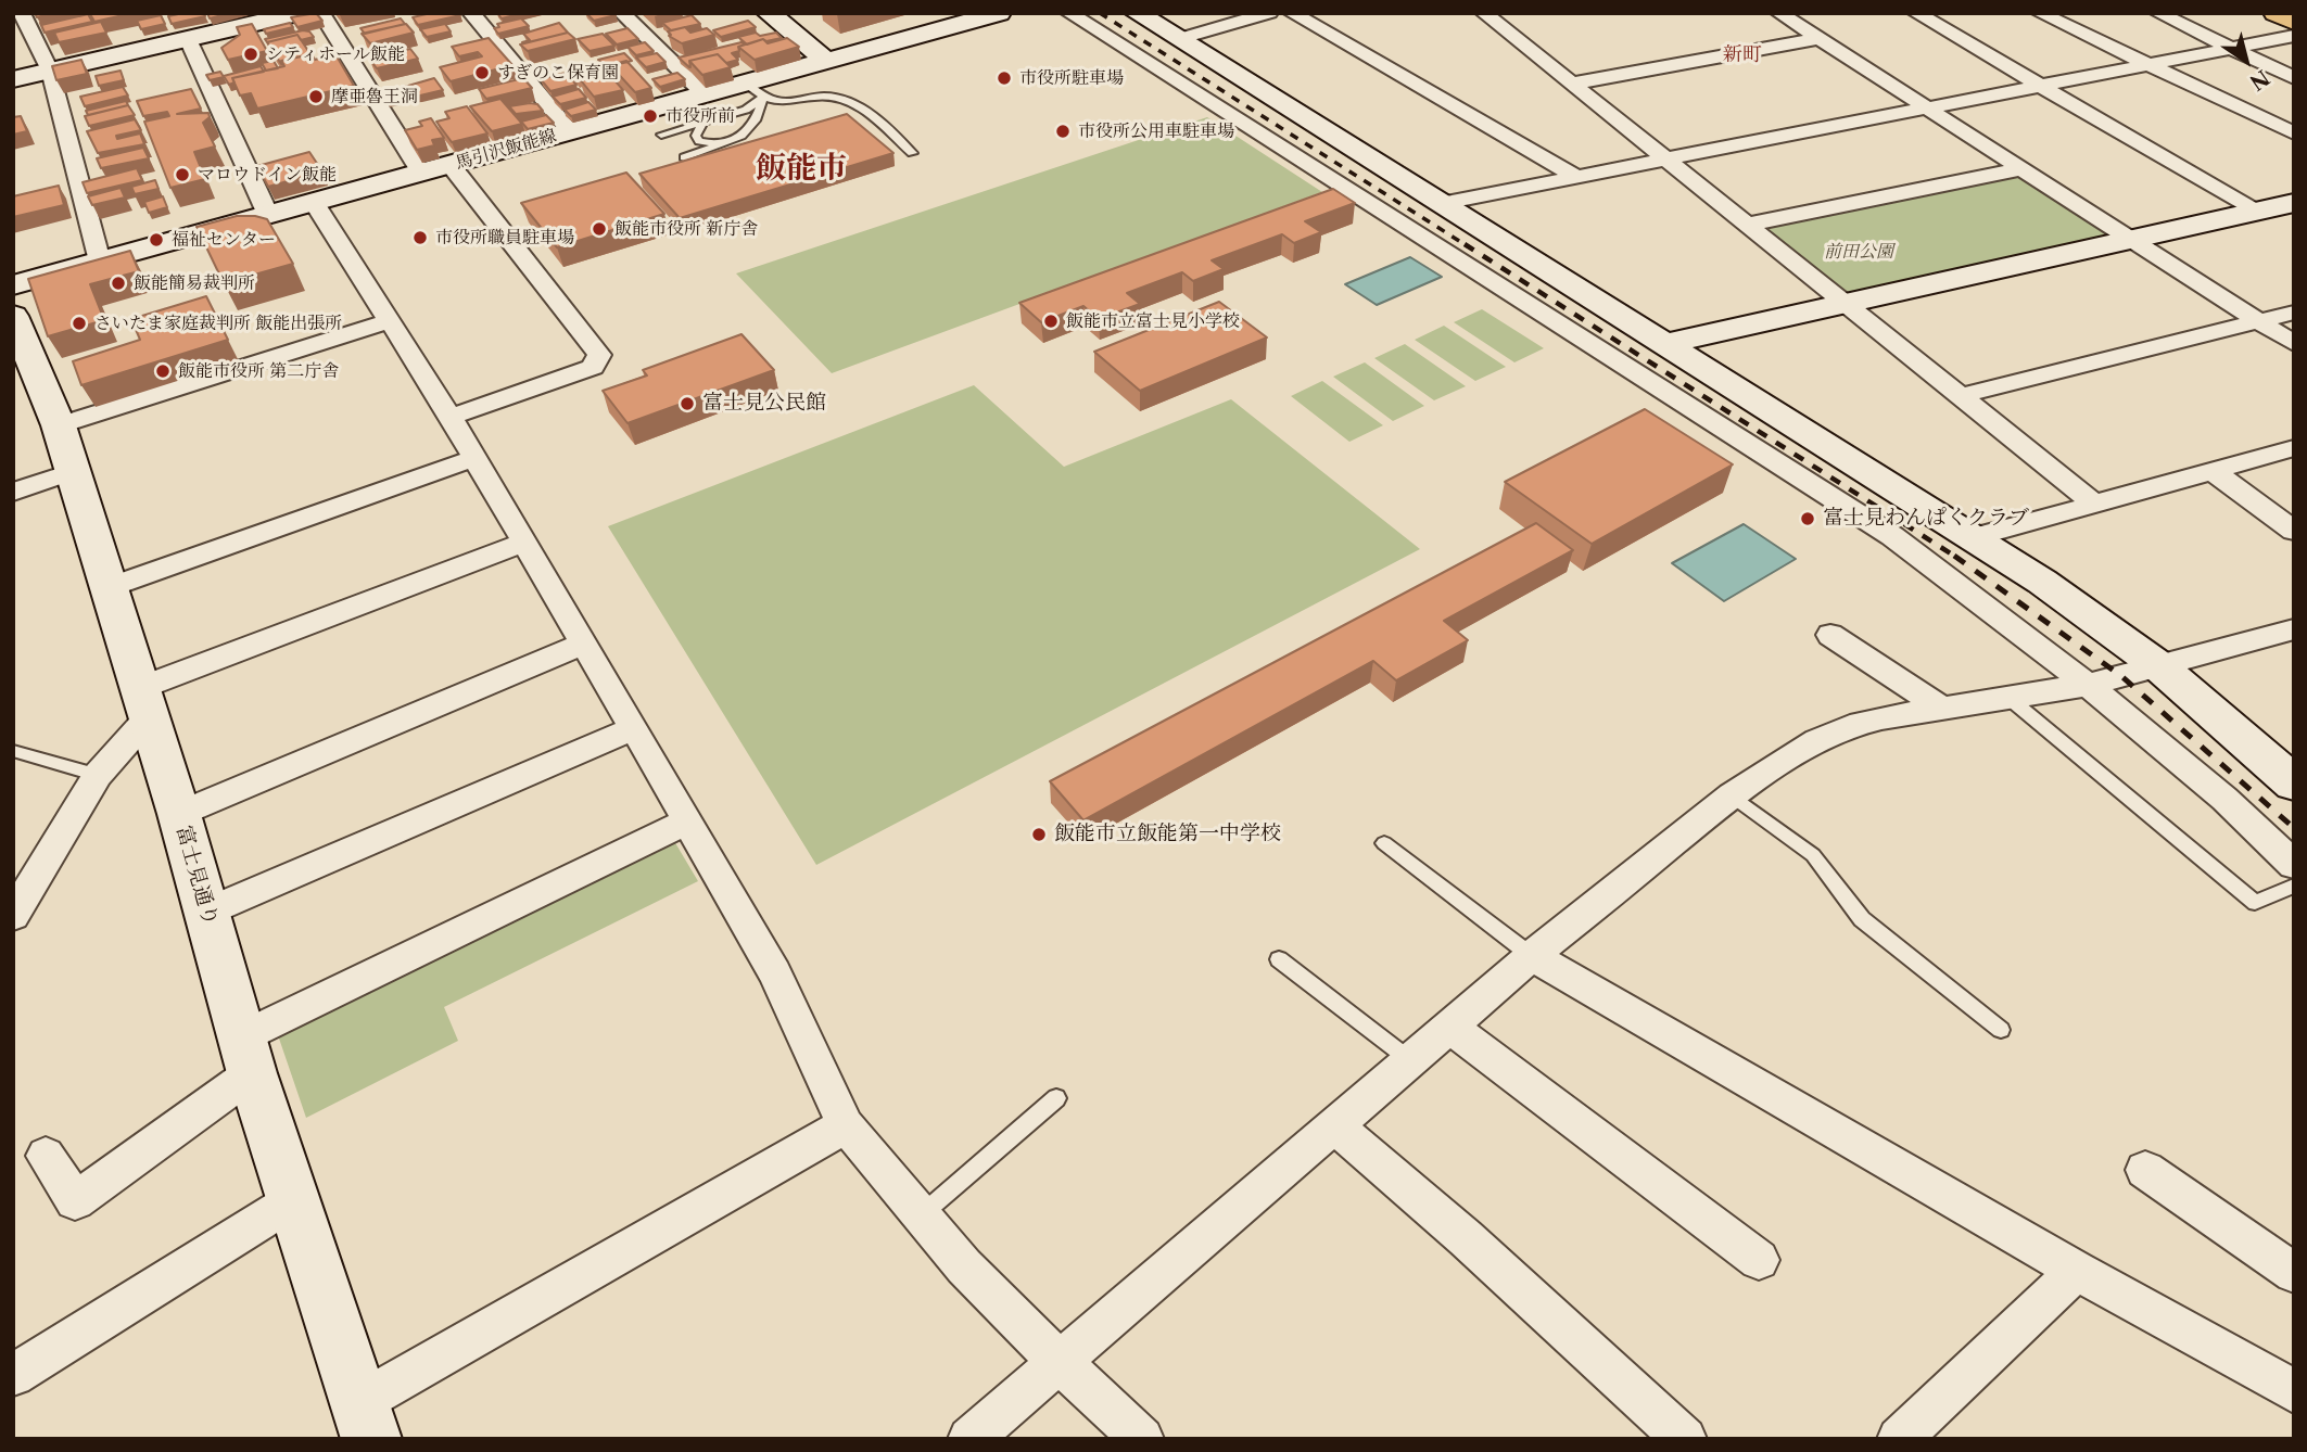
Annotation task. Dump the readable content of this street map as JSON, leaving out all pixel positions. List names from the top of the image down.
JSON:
{
  "streets": {
    "street": ["馬引沢飯能線", "富士見通り"]
  },
  "districts": ["新町", "飯能市"],
  "parks": ["前田公園"],
  "places": [
    "シティホール飯能",
    "すぎのこ保育園",
    "市役所駐車場",
    "摩亜魯王洞",
    "市役所前",
    "市役所公用車駐車場",
    "マロウドイン飯能",
    "飯能市役所 新庁舎",
    "市役所職員駐車場",
    "福祉センター",
    "飯能簡易裁判所",
    "飯能市立富士見小学校",
    "さいたま家庭裁判所 飯能出張所",
    "飯能市役所 第二庁舎",
    "富士見公民館",
    "富士見わんぱくクラブ",
    "飯能市立飯能第一中学校"
  ],
  "north": "bottom right"
}
